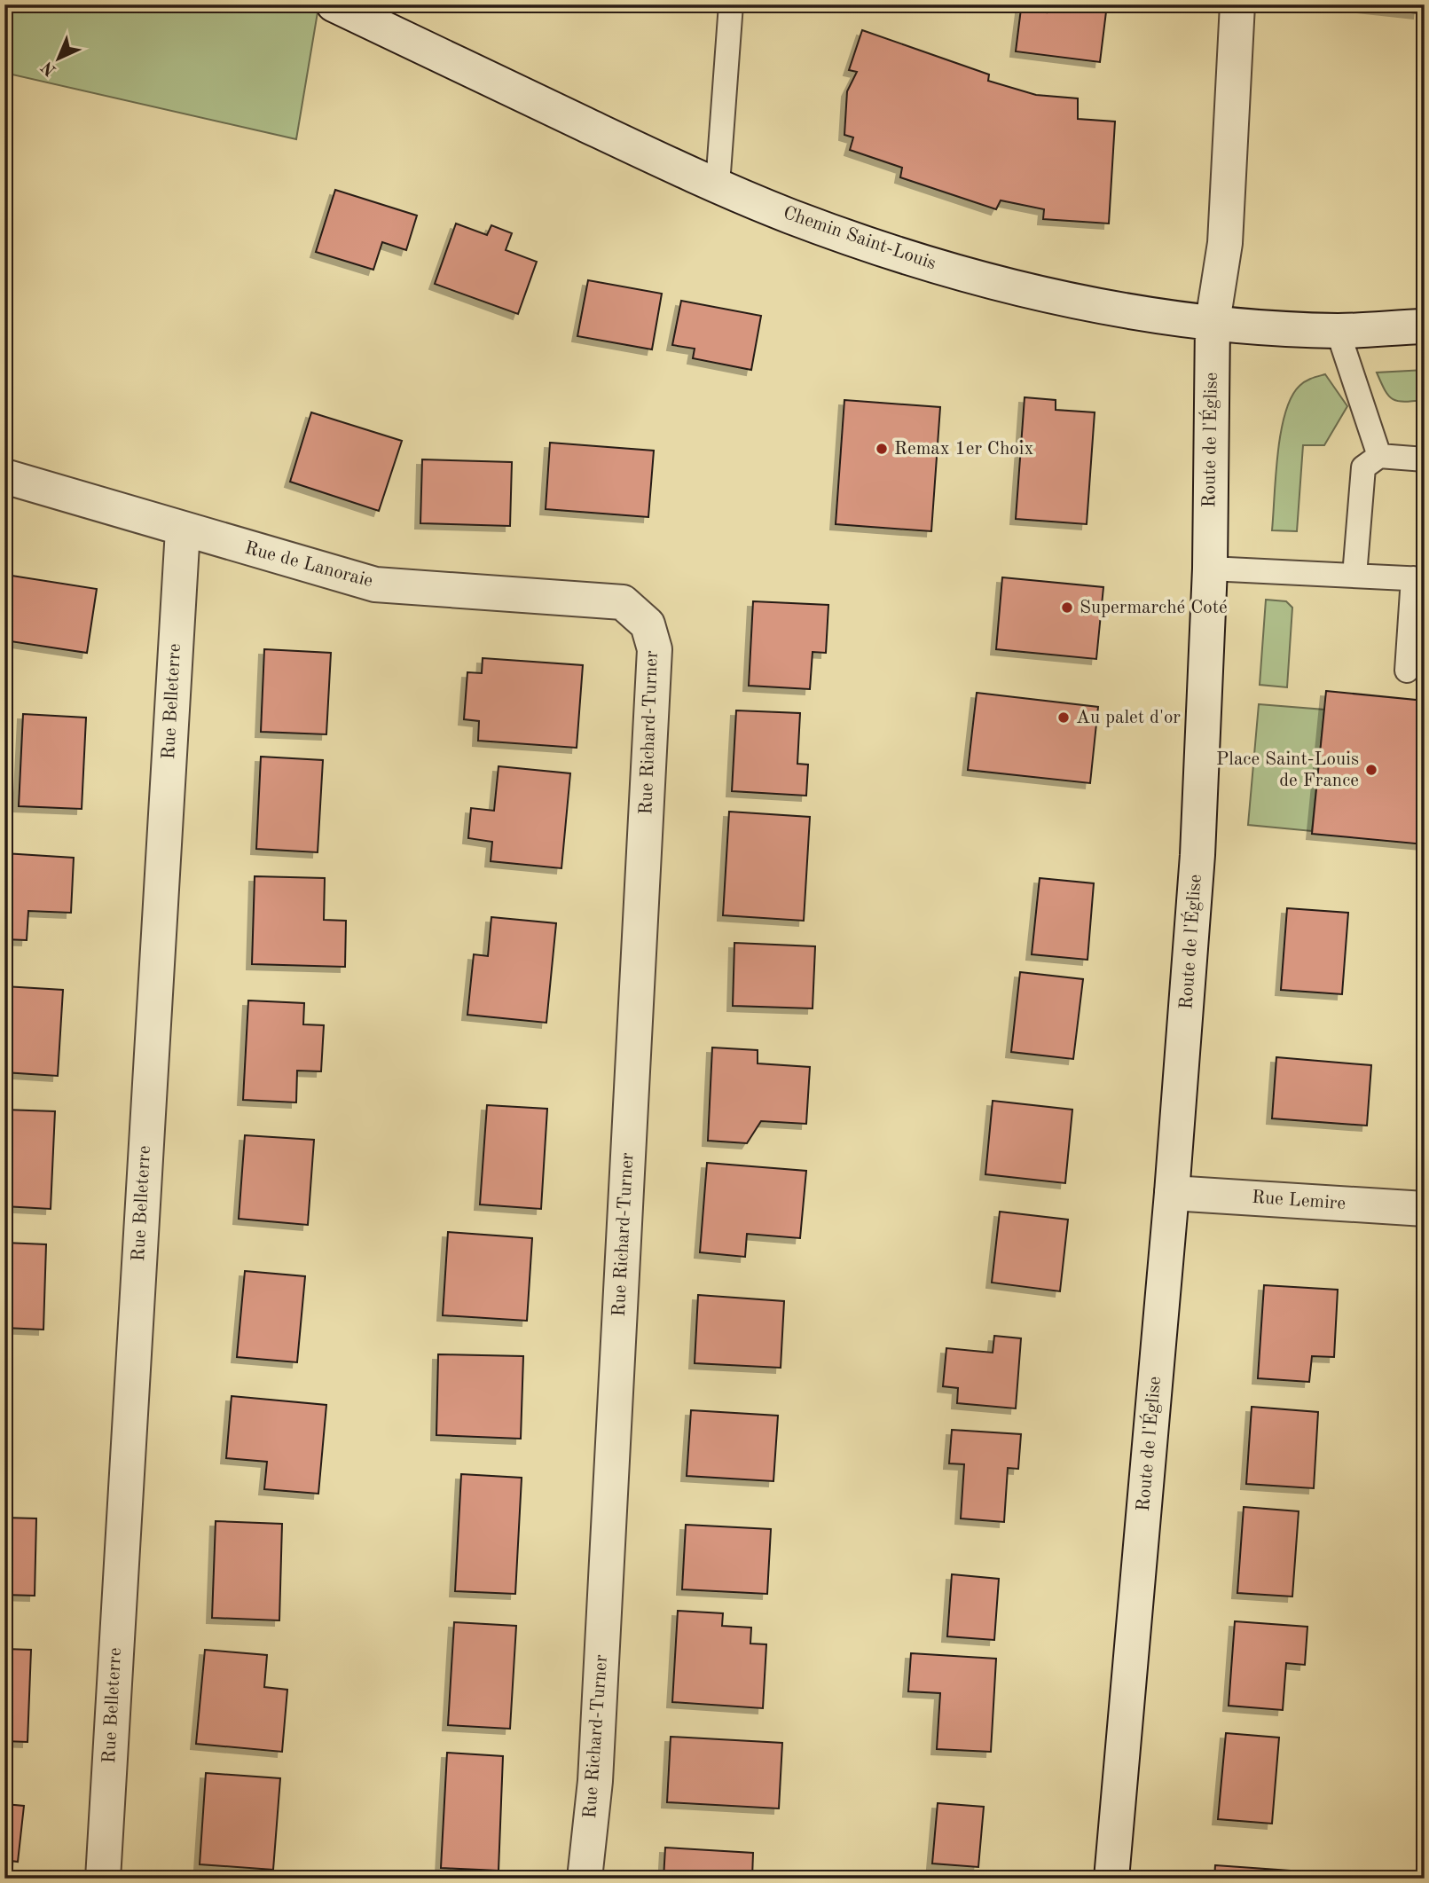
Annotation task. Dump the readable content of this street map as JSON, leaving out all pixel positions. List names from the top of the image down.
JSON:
{
  "streets": {
    "street": [
      "Chemin Saint-Louis",
      "Route de l'Église",
      "Rue de Lanoraie",
      "Rue Belleterre",
      "Rue Richard-Turner",
      "Rue Lemire"
    ]
  },
  "crossings": [
    ["Chemin Saint-Louis", "Route de l'Église"],
    ["Route de l'Église", "Rue Lemire"],
    ["Rue de Lanoraie", "Rue Belleterre"],
    ["Rue de Lanoraie", "Rue Richard-Turner"]
  ],
  "places": [
    "Remax 1er Choix",
    "Supermarché Coté",
    "Au palet d'or",
    "Place Saint-Louis de France"
  ],
  "north": "bottom left"
}
